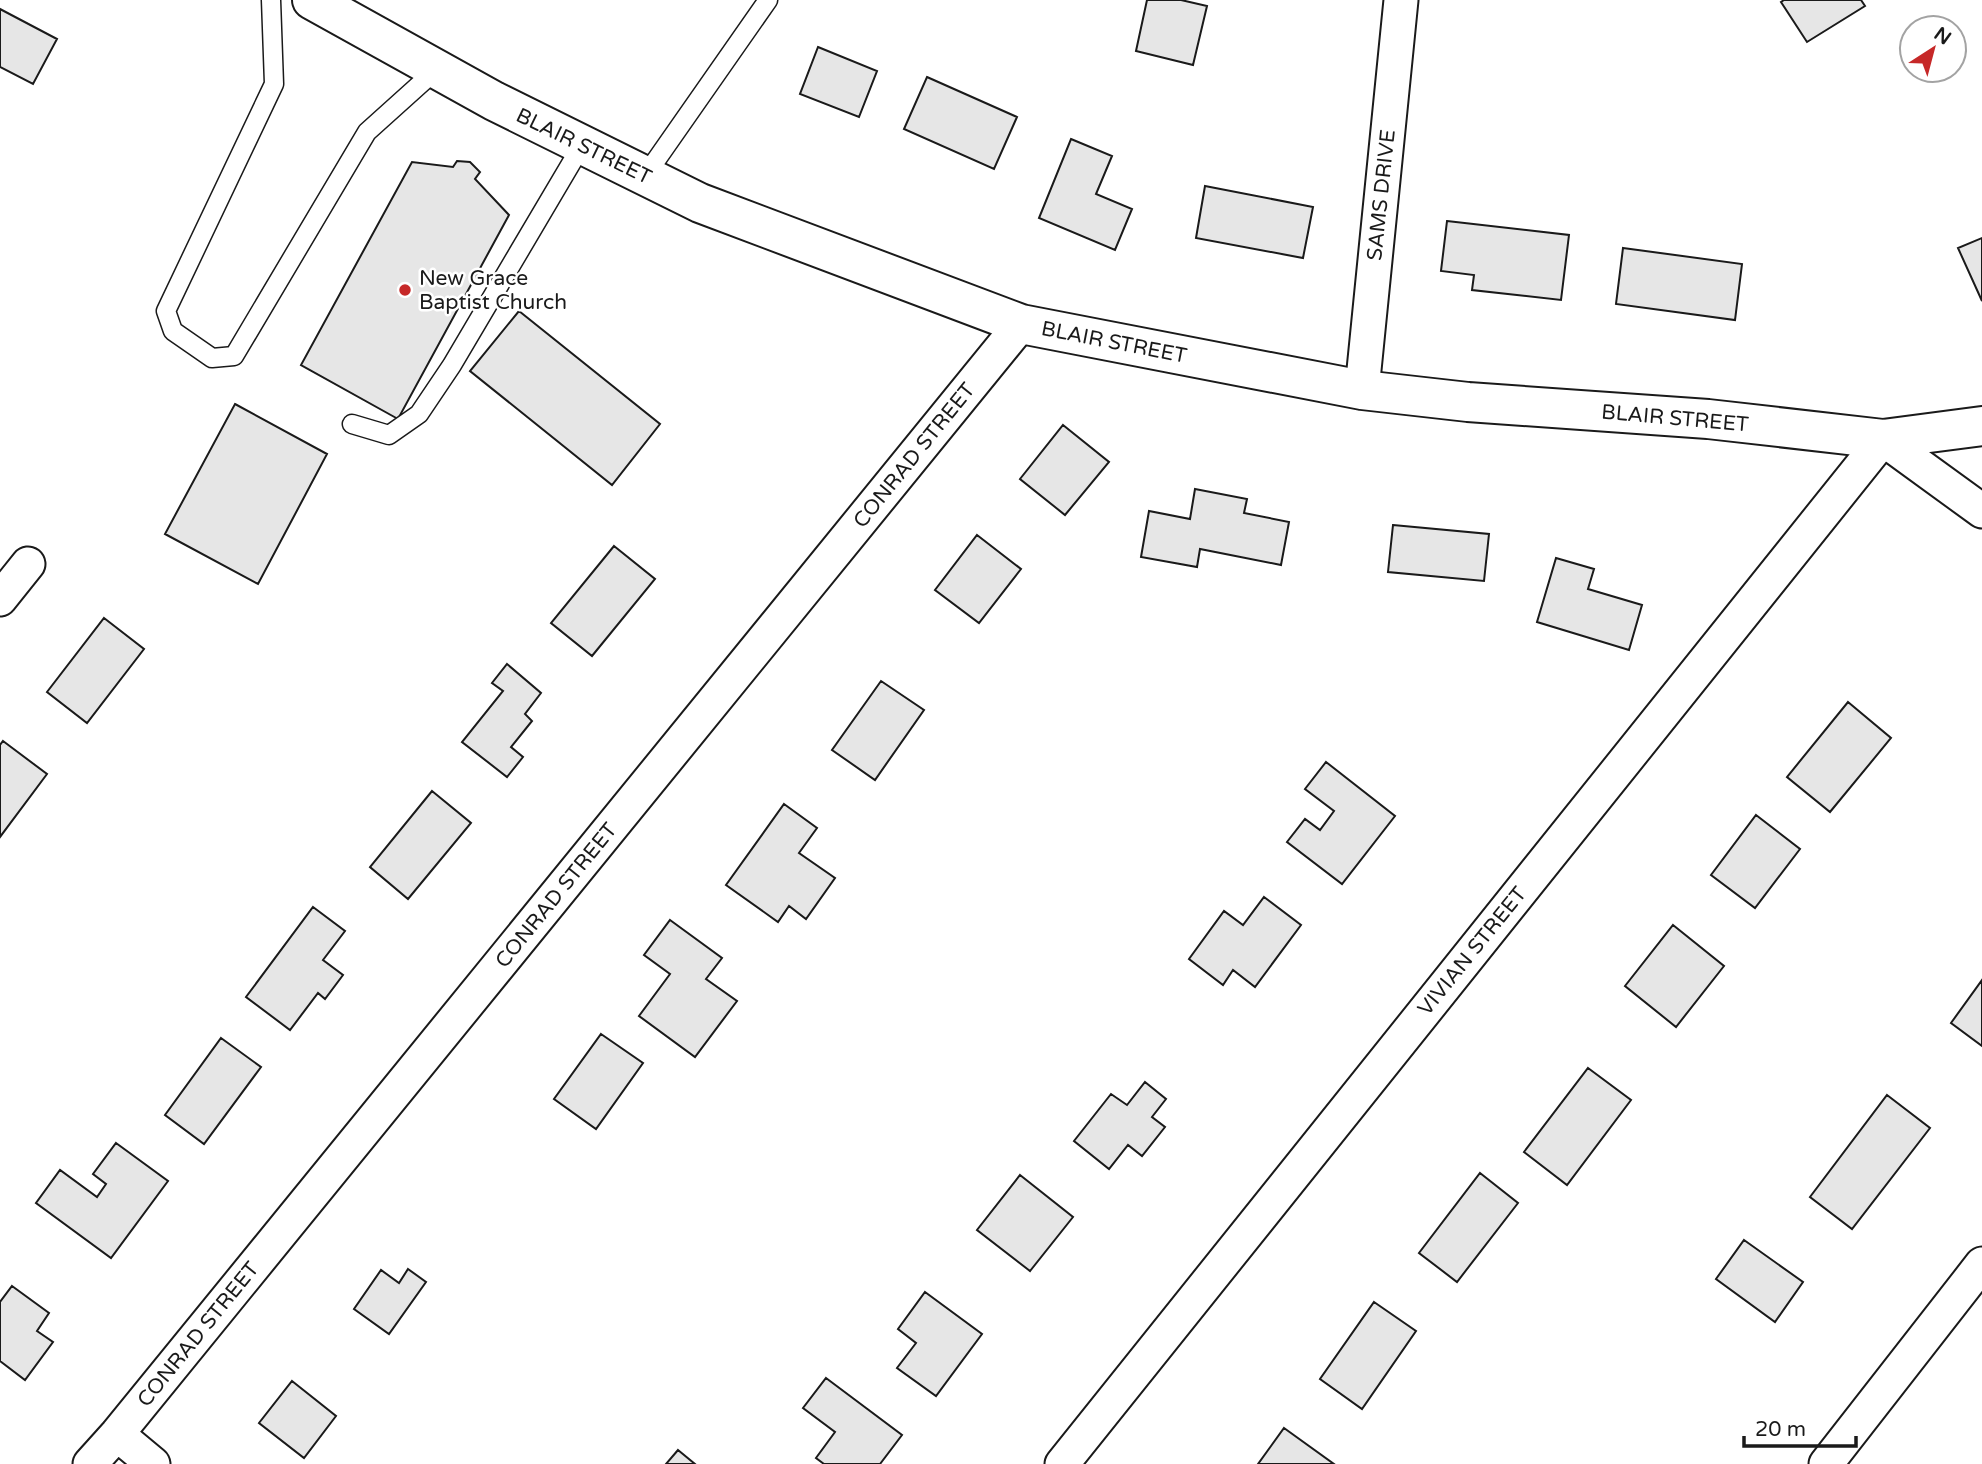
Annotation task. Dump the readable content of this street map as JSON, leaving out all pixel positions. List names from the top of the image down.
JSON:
{
  "streets": {
    "street": [
      "BLAIR STREET",
      "SAMS DRIVE",
      "CONRAD STREET",
      "VIVIAN STREET"
    ]
  },
  "crossings": [
    ["BLAIR STREET", "SAMS DRIVE"],
    ["BLAIR STREET", "CONRAD STREET"],
    ["BLAIR STREET", "VIVIAN STREET"]
  ],
  "places": ["New Grace Baptist Church"],
  "scale_bar": "20 m",
  "north": "top right"
}
